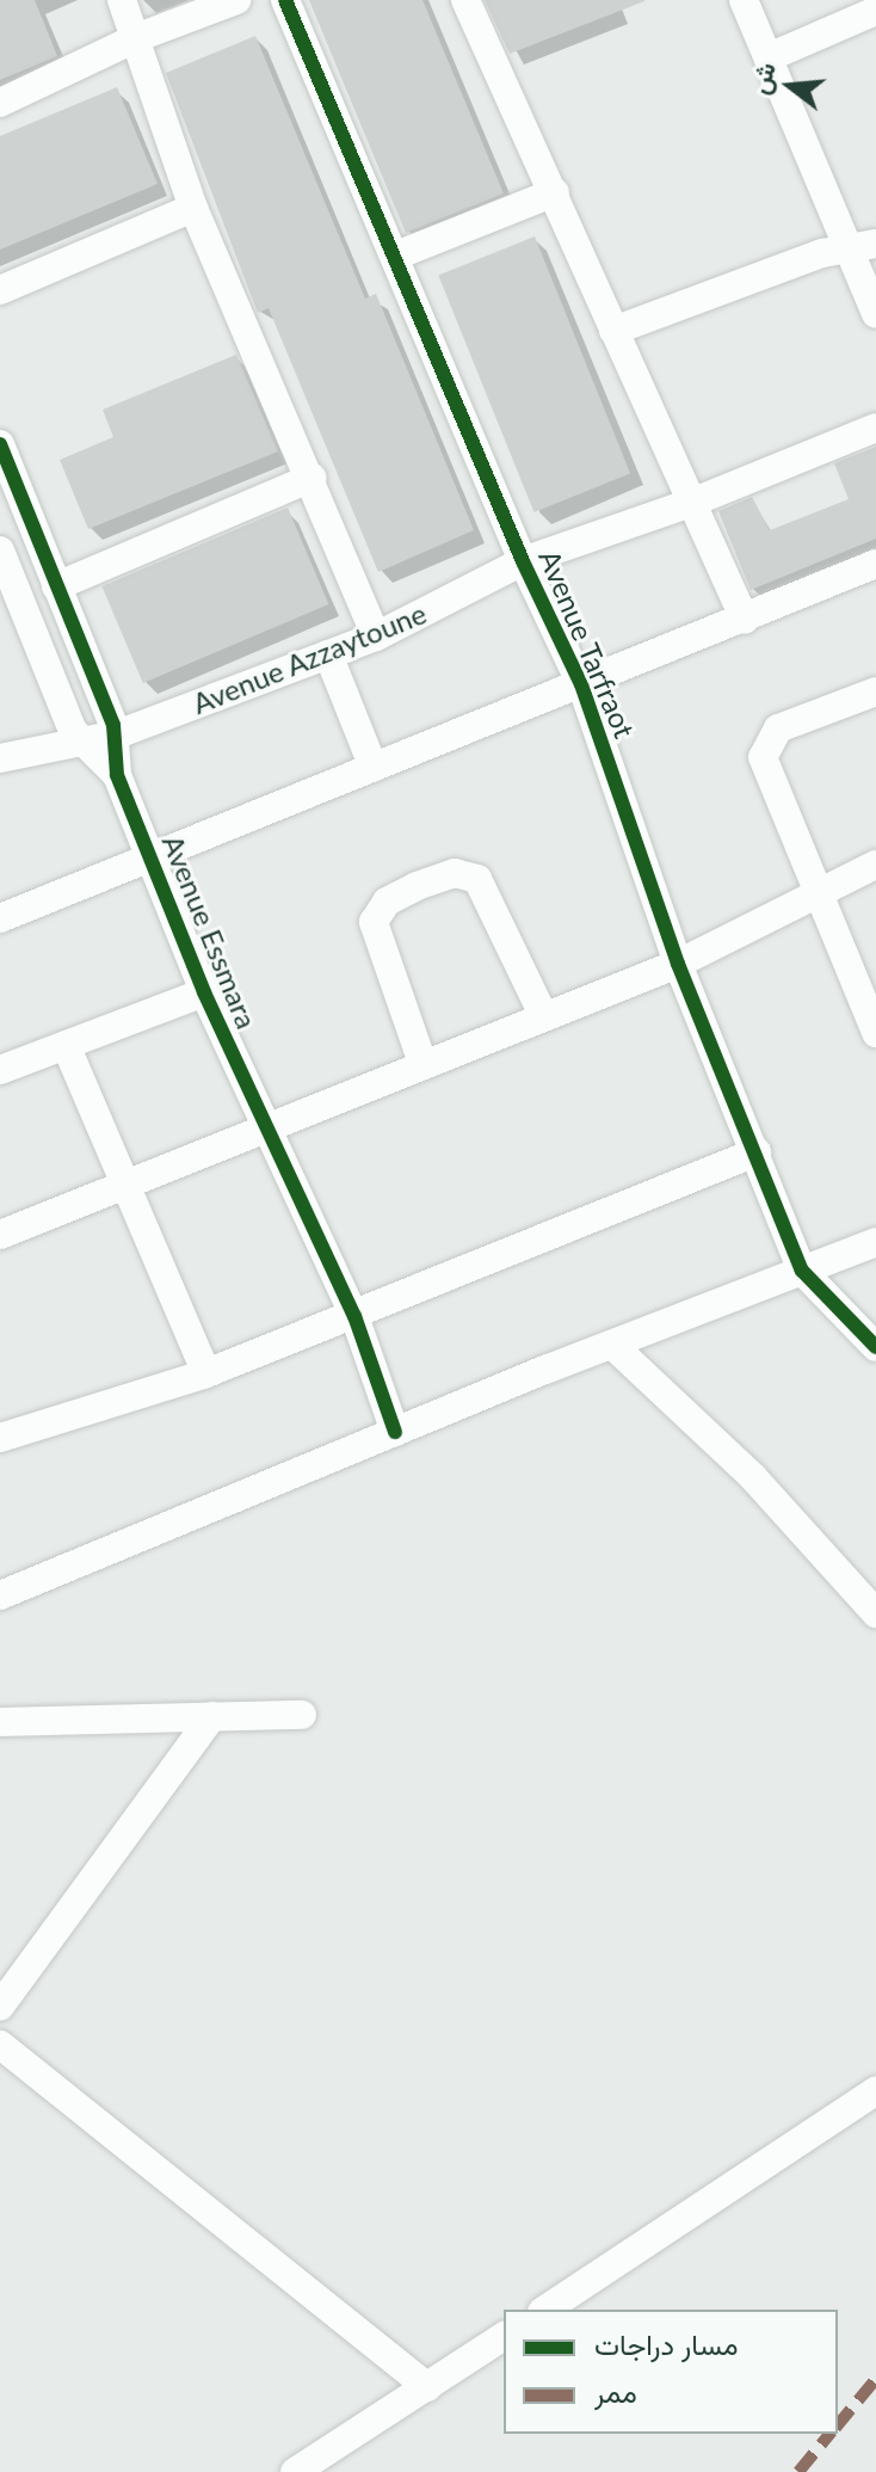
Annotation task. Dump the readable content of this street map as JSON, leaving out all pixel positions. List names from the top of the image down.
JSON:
{
  "streets": {
    "street": ["Avenue Tarfraot", "Avenue Azzaytoune", "Avenue Essmara"]
  },
  "crossings": [
    ["Avenue Tarfraot", "Avenue Azzaytoune"],
    ["Avenue Azzaytoune", "Avenue Essmara"]
  ],
  "legend": ["مسار دراجات", "ممر"],
  "north": "left"
}
